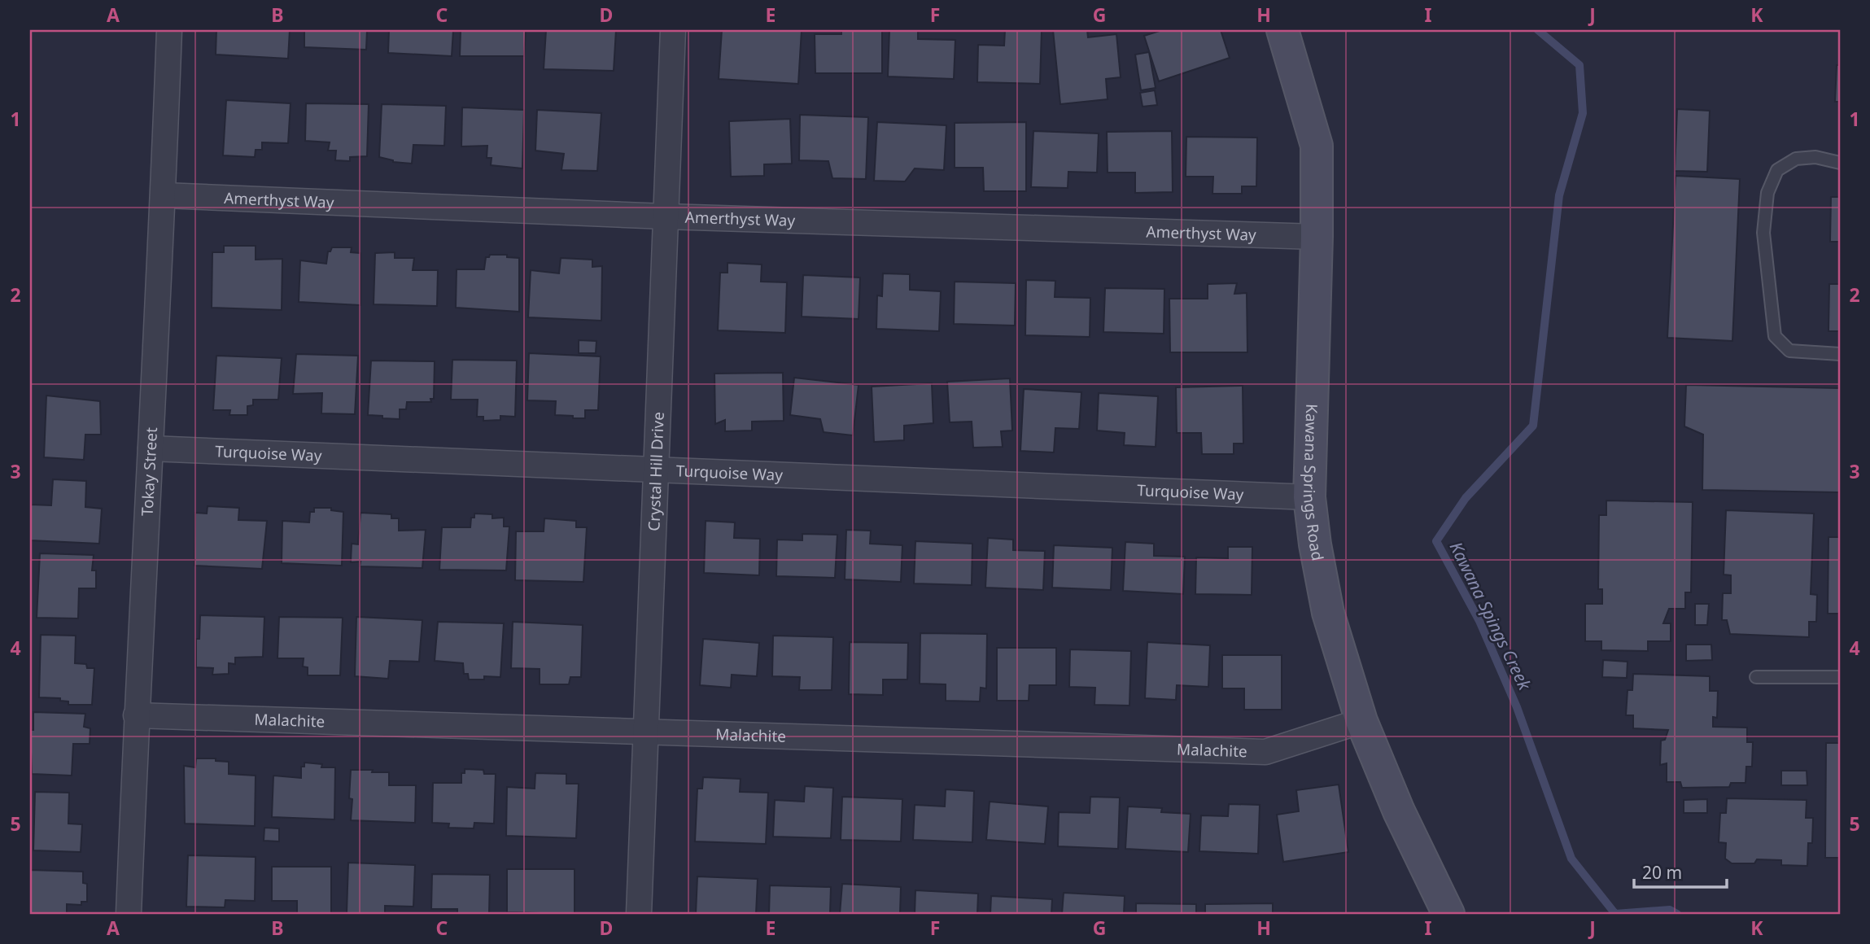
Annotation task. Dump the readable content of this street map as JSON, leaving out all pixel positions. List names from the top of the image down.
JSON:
{
  "streets": {
    "street": [
      "Amerthyst Way",
      "Turquoise Way",
      "Tokay Street",
      "Crystal Hill Drive",
      "Kawana Springs Road",
      "Malachite"
    ]
  },
  "crossings": [
    ["Amerthyst Way", "Tokay Street"],
    ["Amerthyst Way", "Crystal Hill Drive"],
    ["Amerthyst Way", "Kawana Springs Road"],
    ["Turquoise Way", "Tokay Street"],
    ["Turquoise Way", "Crystal Hill Drive"],
    ["Turquoise Way", "Kawana Springs Road"],
    ["Tokay Street", "Malachite"],
    ["Crystal Hill Drive", "Malachite"],
    ["Kawana Springs Road", "Malachite"]
  ],
  "water": ["Kawana Spings Creek"],
  "scale_bar": "20 m",
  "grid": {
    "columns": [
      "A",
      "B",
      "C",
      "D",
      "E",
      "F",
      "G",
      "H",
      "I",
      "J",
      "K"
    ],
    "rows": [
      "1",
      "2",
      "3",
      "4",
      "5"
    ]
  }
}
